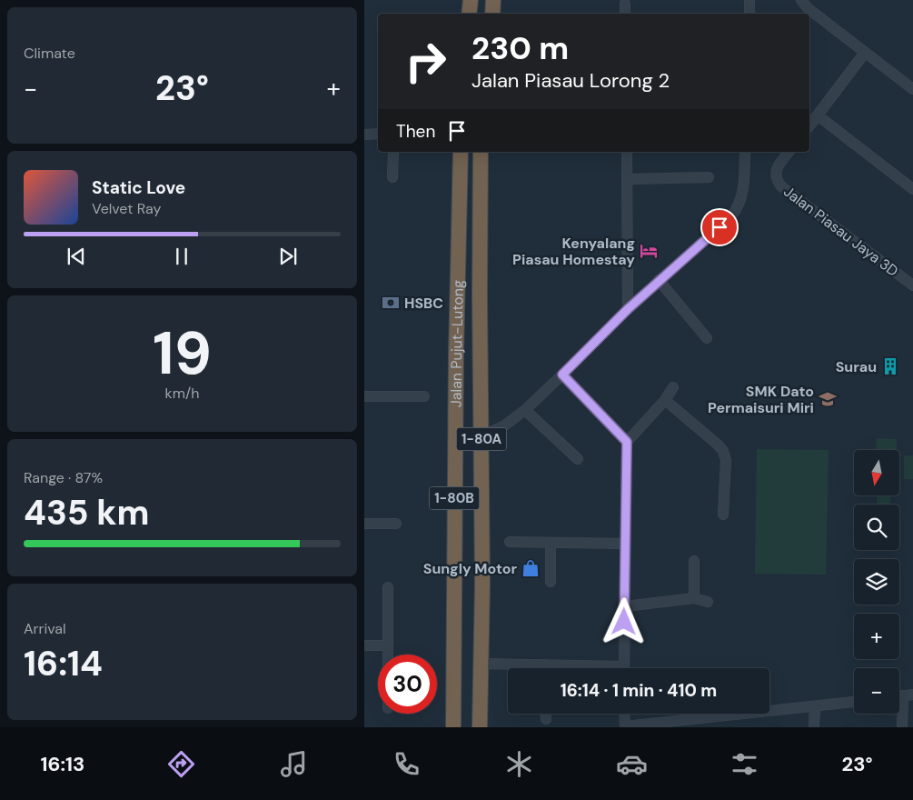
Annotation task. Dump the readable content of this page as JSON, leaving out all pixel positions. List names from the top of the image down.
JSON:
{
  "streets": {
    "highway": ["Jalan Pujut-Lutong", "1-80A", "1-80B"],
    "street": ["Jalan Piasau Jaya 3D"]
  },
  "places": {
    "hotel": ["Kenyalang Piasau Homestay"],
    "bank": ["HSBC"],
    "building": ["Surau"],
    "school or university": ["SMK Dato Permaisuri Miri"],
    "shop": ["Sungly Motor"]
  },
  "north": "bottom",
  "page": {
    "tile": [
      "Climate",
      ["19", "km/h"],
      ["Range · 87%", "435 km"],
      ["Arrival", "16:14"]
    ],
    "turn": ["230 m", "Jalan Piasau Lorong 2"],
    "heat": ["−", "23°", "+"],
    "then": "Then",
    "song": ["Static Love", "Velvet Ray"],
    "map_buttons": ["+", "−"],
    "limit": "30",
    "trip": "16:14 · 1 min · 410 m",
    "tabs": ["16:13", "23°"]
  }
}
